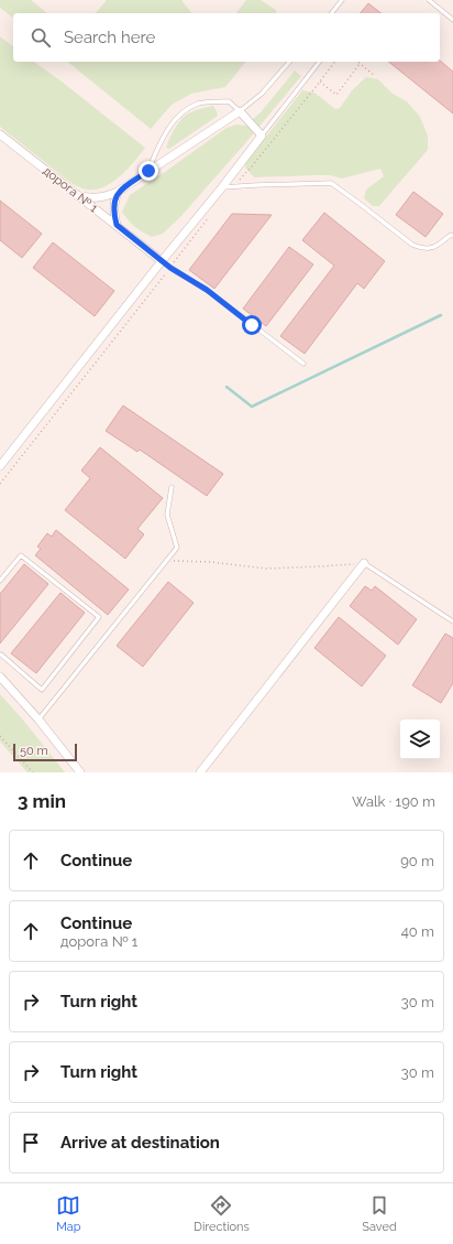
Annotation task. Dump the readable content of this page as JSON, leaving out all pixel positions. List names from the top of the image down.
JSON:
{
  "streets": {
    "street": ["дорога № 1"]
  },
  "scale_bar": "50 m",
  "page": {
    "search": "Search here",
    "scale": "50 m",
    "heading": ["3 min", "Walk · 190 m"],
    "list": [
      ["Continue", "90 m"],
      ["Continue", "дорога № 1", "40 m"],
      ["Turn right", "30 m"],
      ["Turn right", "30 m"],
      "Arrive at destination"
    ],
    "nav": ["Map", "Directions", "Saved"]
  }
}
